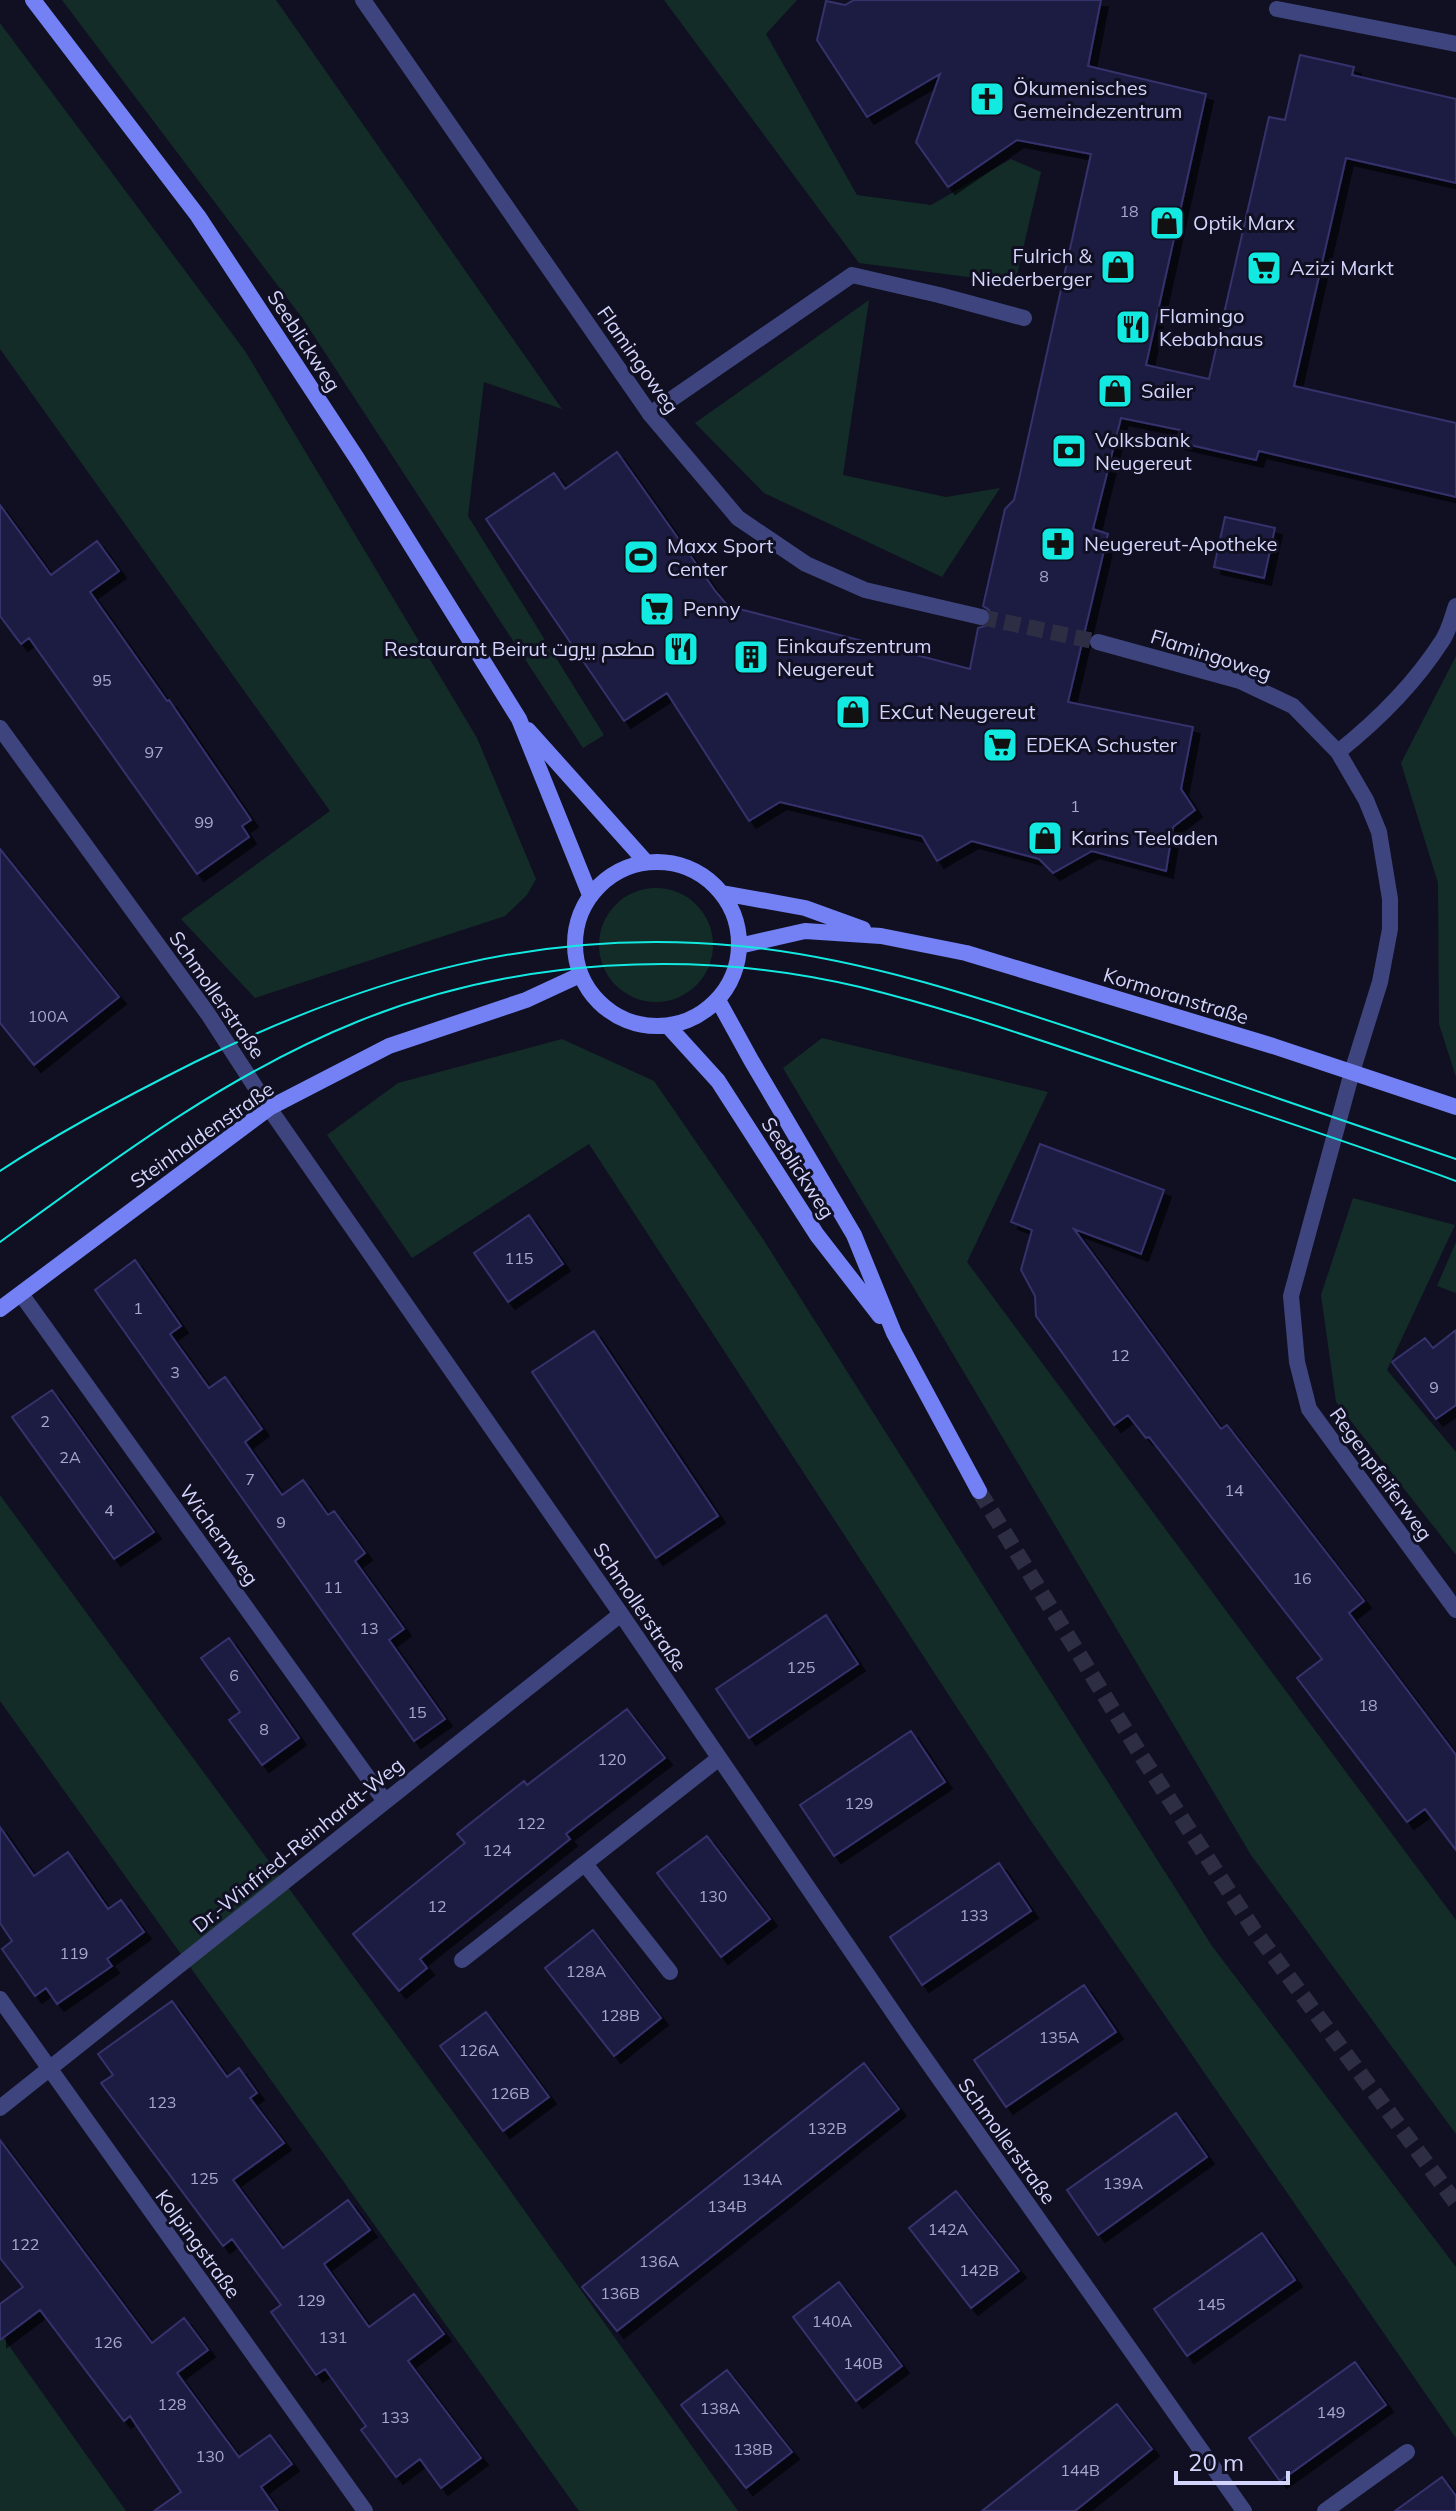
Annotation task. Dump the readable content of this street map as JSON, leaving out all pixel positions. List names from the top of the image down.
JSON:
{
  "streets": {
    "main road": ["Seeblickweg", "Kormoranstraße", "Steinhaldenstraße"],
    "street": [
      "Flamingoweg",
      "Schmollerstraße",
      "Regenpfeiferweg",
      "Wichernweg",
      "Dr.-Winfried-Reinhardt-Weg",
      "Kolpingstraße"
    ]
  },
  "crossings": [
    ["Seeblickweg", "Kormoranstraße"],
    ["Seeblickweg", "Steinhaldenstraße"],
    ["Flamingoweg", "Kormoranstraße"],
    ["Flamingoweg", "Regenpfeiferweg"],
    ["Schmollerstraße", "Steinhaldenstraße"],
    ["Schmollerstraße", "Dr.-Winfried-Reinhardt-Weg"],
    ["Kormoranstraße", "Steinhaldenstraße"],
    ["Kormoranstraße", "Regenpfeiferweg"],
    ["Steinhaldenstraße", "Wichernweg"],
    ["Wichernweg", "Dr.-Winfried-Reinhardt-Weg"],
    ["Dr.-Winfried-Reinhardt-Weg", "Kolpingstraße"]
  ],
  "places": {
    "church": ["Ökumenisches Gemeindezentrum"],
    "shop": [
      "Optik Marx",
      "Fulrich & Niederberger",
      "Sailer",
      "ExCut Neugereut",
      "Karins Teeladen"
    ],
    "supermarket": ["Azizi Markt", "Penny", "EDEKA Schuster"],
    "restaurant": ["Flamingo Kebabhaus", "Restaurant Beirut مطعم بيروت"],
    "bank": ["Volksbank Neugereut"],
    "pharmacy": ["Neugereut-Apotheke"],
    "sports": ["Maxx Sport Center"],
    "building": ["Einkaufszentrum Neugereut"]
  },
  "house_numbers": [
    "18",
    "8",
    "95",
    "97",
    "1",
    "99",
    "100A",
    "115",
    "1",
    "12",
    "3",
    "9",
    "2",
    "2A",
    "7",
    "14",
    "4",
    "9",
    "16",
    "11",
    "13",
    "125",
    "6",
    "18",
    "15",
    "8",
    "120",
    "129",
    "122",
    "124",
    "130",
    "12",
    "133",
    "119",
    "128A",
    "128B",
    "135A",
    "126A",
    "126B",
    "123",
    "132B",
    "125",
    "134A",
    "139A",
    "134B",
    "142A",
    "122",
    "136A",
    "142B",
    "136B",
    "129",
    "145",
    "140A",
    "131",
    "126",
    "140B",
    "128",
    "138A",
    "149",
    "133",
    "138B",
    "130",
    "144B"
  ],
  "scale_bar": "20 m"
}
